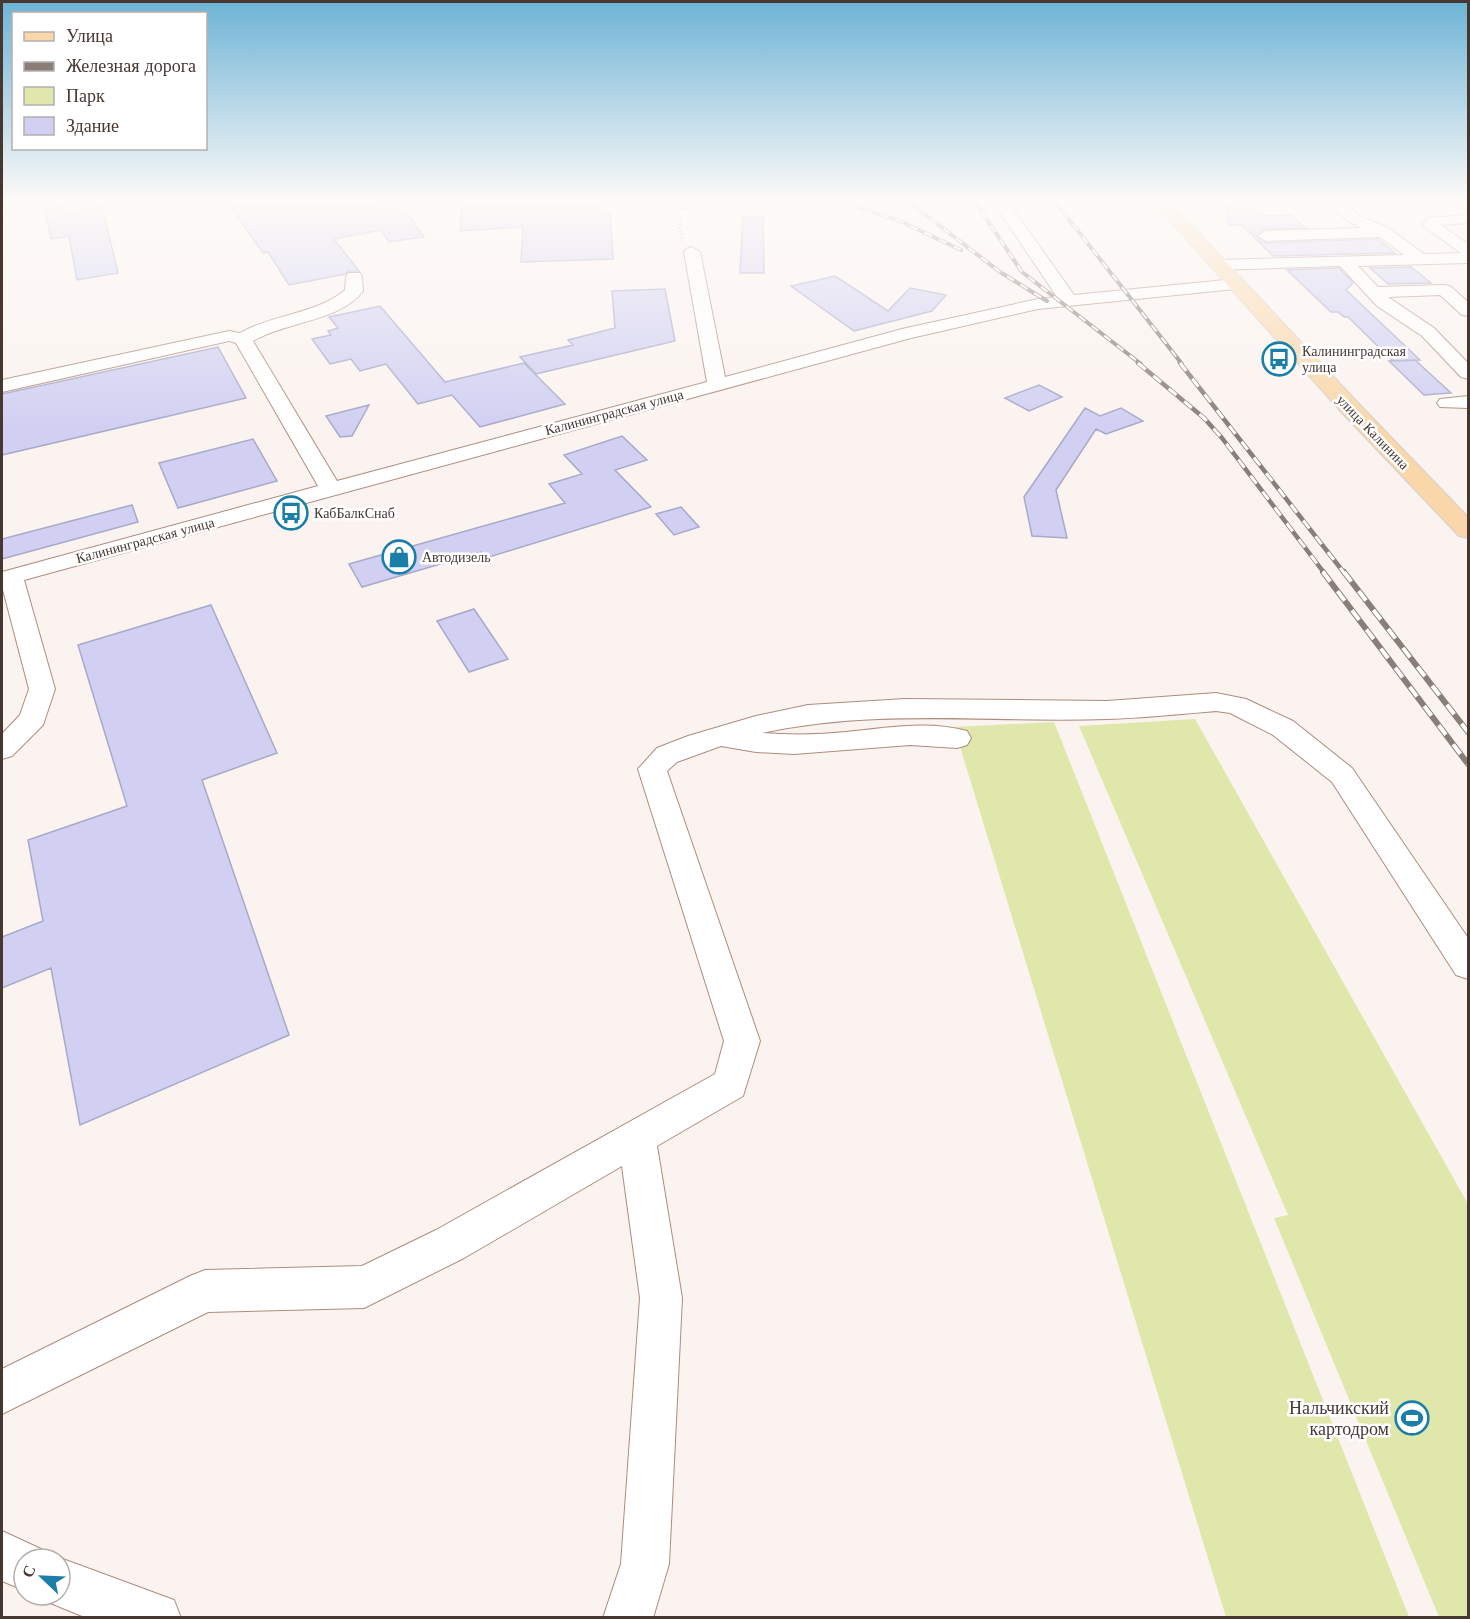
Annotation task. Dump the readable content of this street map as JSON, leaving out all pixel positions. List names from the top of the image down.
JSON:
{
  "streets": {
    "main road": ["улица Калинина"],
    "street": ["Калининградская улица"]
  },
  "crossings": [
    ["Калининградская улица", "улица Калинина"]
  ],
  "places": {
    "bus stop": ["Калининградская улица", "КабБалкСнаб"],
    "shop": ["Автодизель"],
    "sports": ["Нальчикский картодром"]
  },
  "legend": [
    "Улица",
    "Железная дорога",
    "Парк",
    "Здание"
  ],
  "north": "top left"
}
